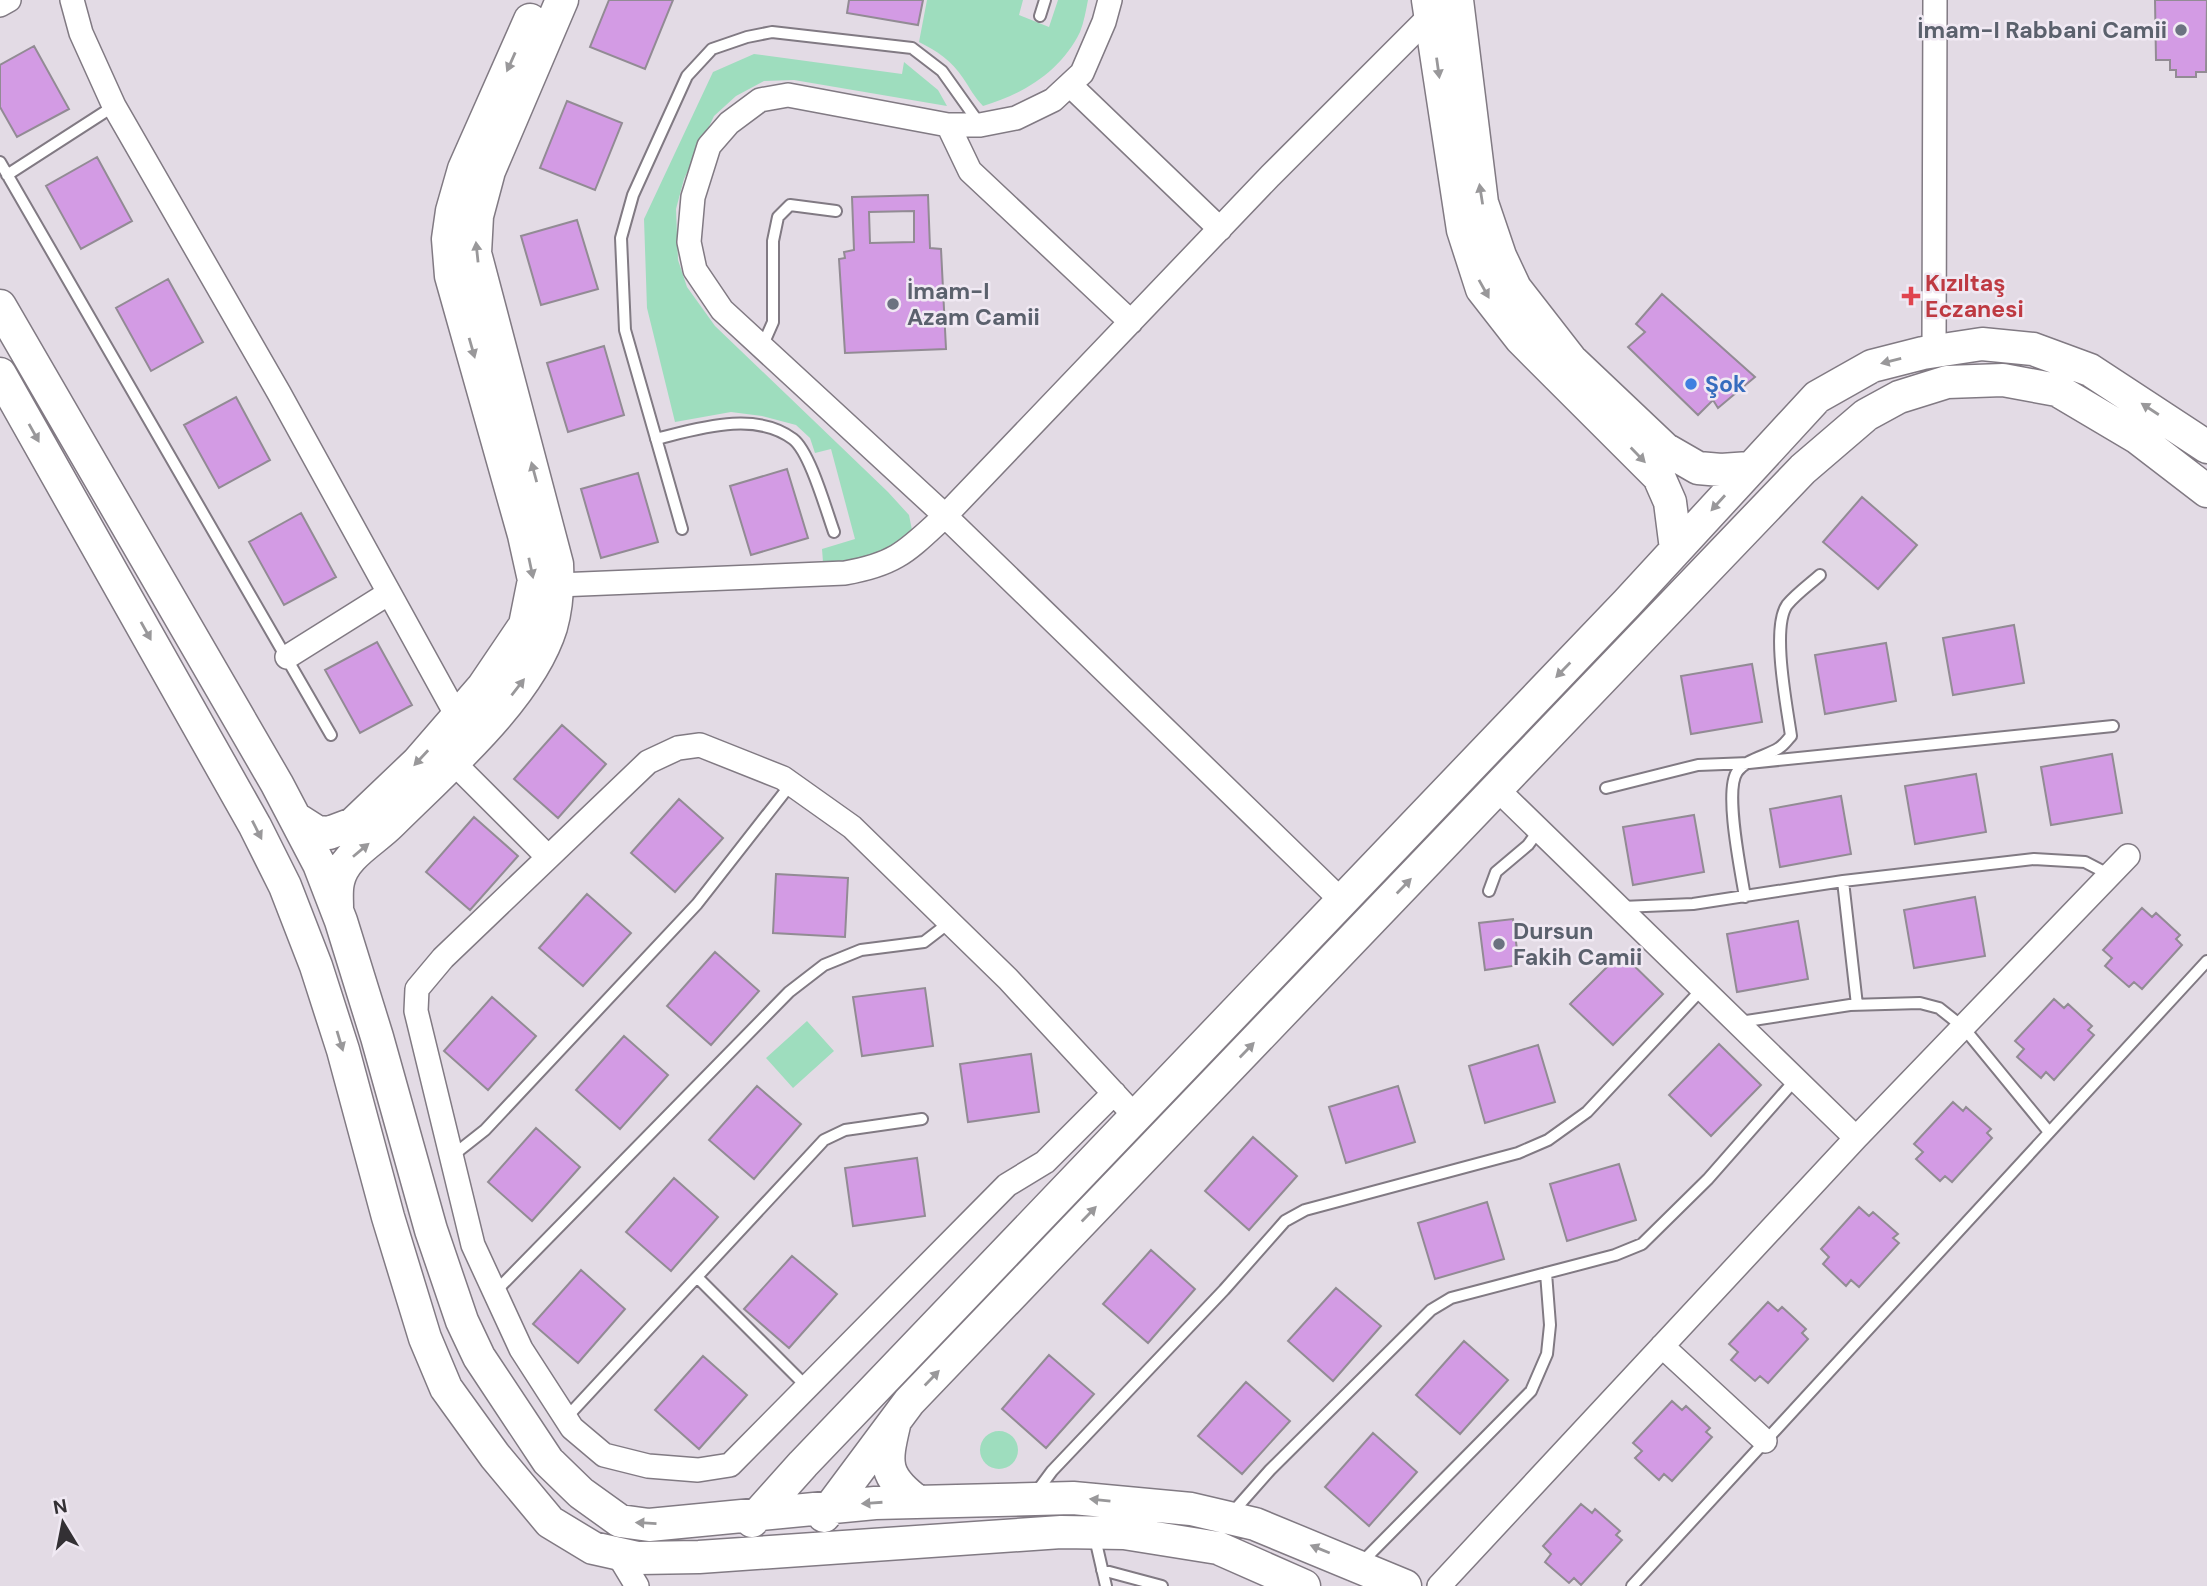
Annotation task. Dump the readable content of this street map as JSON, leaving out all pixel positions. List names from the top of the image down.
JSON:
{
  "places": {
    "other": [
      "İmam-I Rabbani Camii",
      "İmam-I Azam Camii",
      "Şok",
      "Dursun Fakih Camii"
    ],
    "health": ["Kızıltaş Eczanesi"]
  },
  "north": "top"
}
